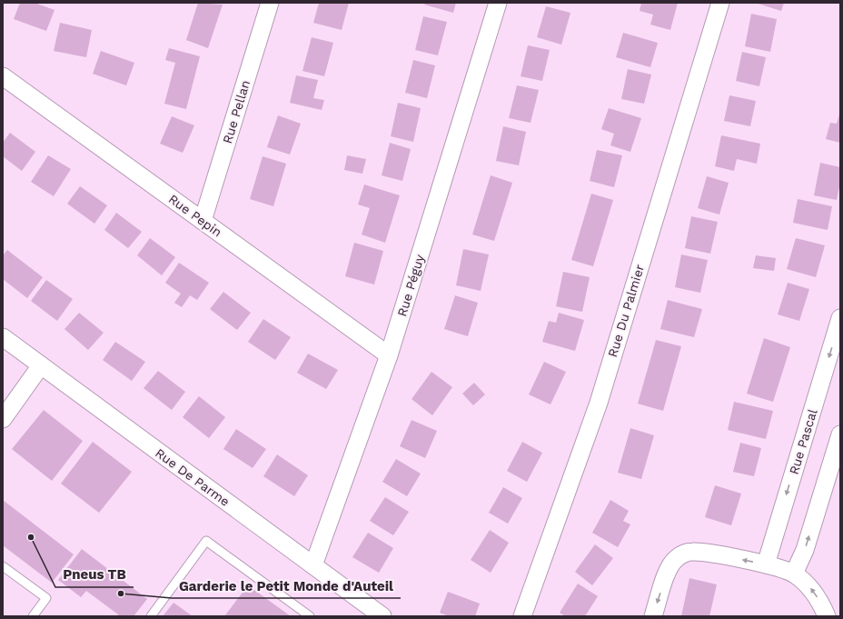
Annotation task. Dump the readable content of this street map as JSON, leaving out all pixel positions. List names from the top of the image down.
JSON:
{
  "streets": {
    "street": [
      "Rue Pellan",
      "Rue Pepin",
      "Rue Péguy",
      "Rue Du Palmier",
      "Rue Pascal",
      "Rue De Parme"
    ]
  },
  "crossings": [
    ["Rue Pellan", "Rue Pepin"],
    ["Rue Pepin", "Rue Péguy"],
    ["Rue Péguy", "Rue De Parme"]
  ],
  "places": ["Pneus TB", "Garderie le Petit Monde d'Auteil"]
}
